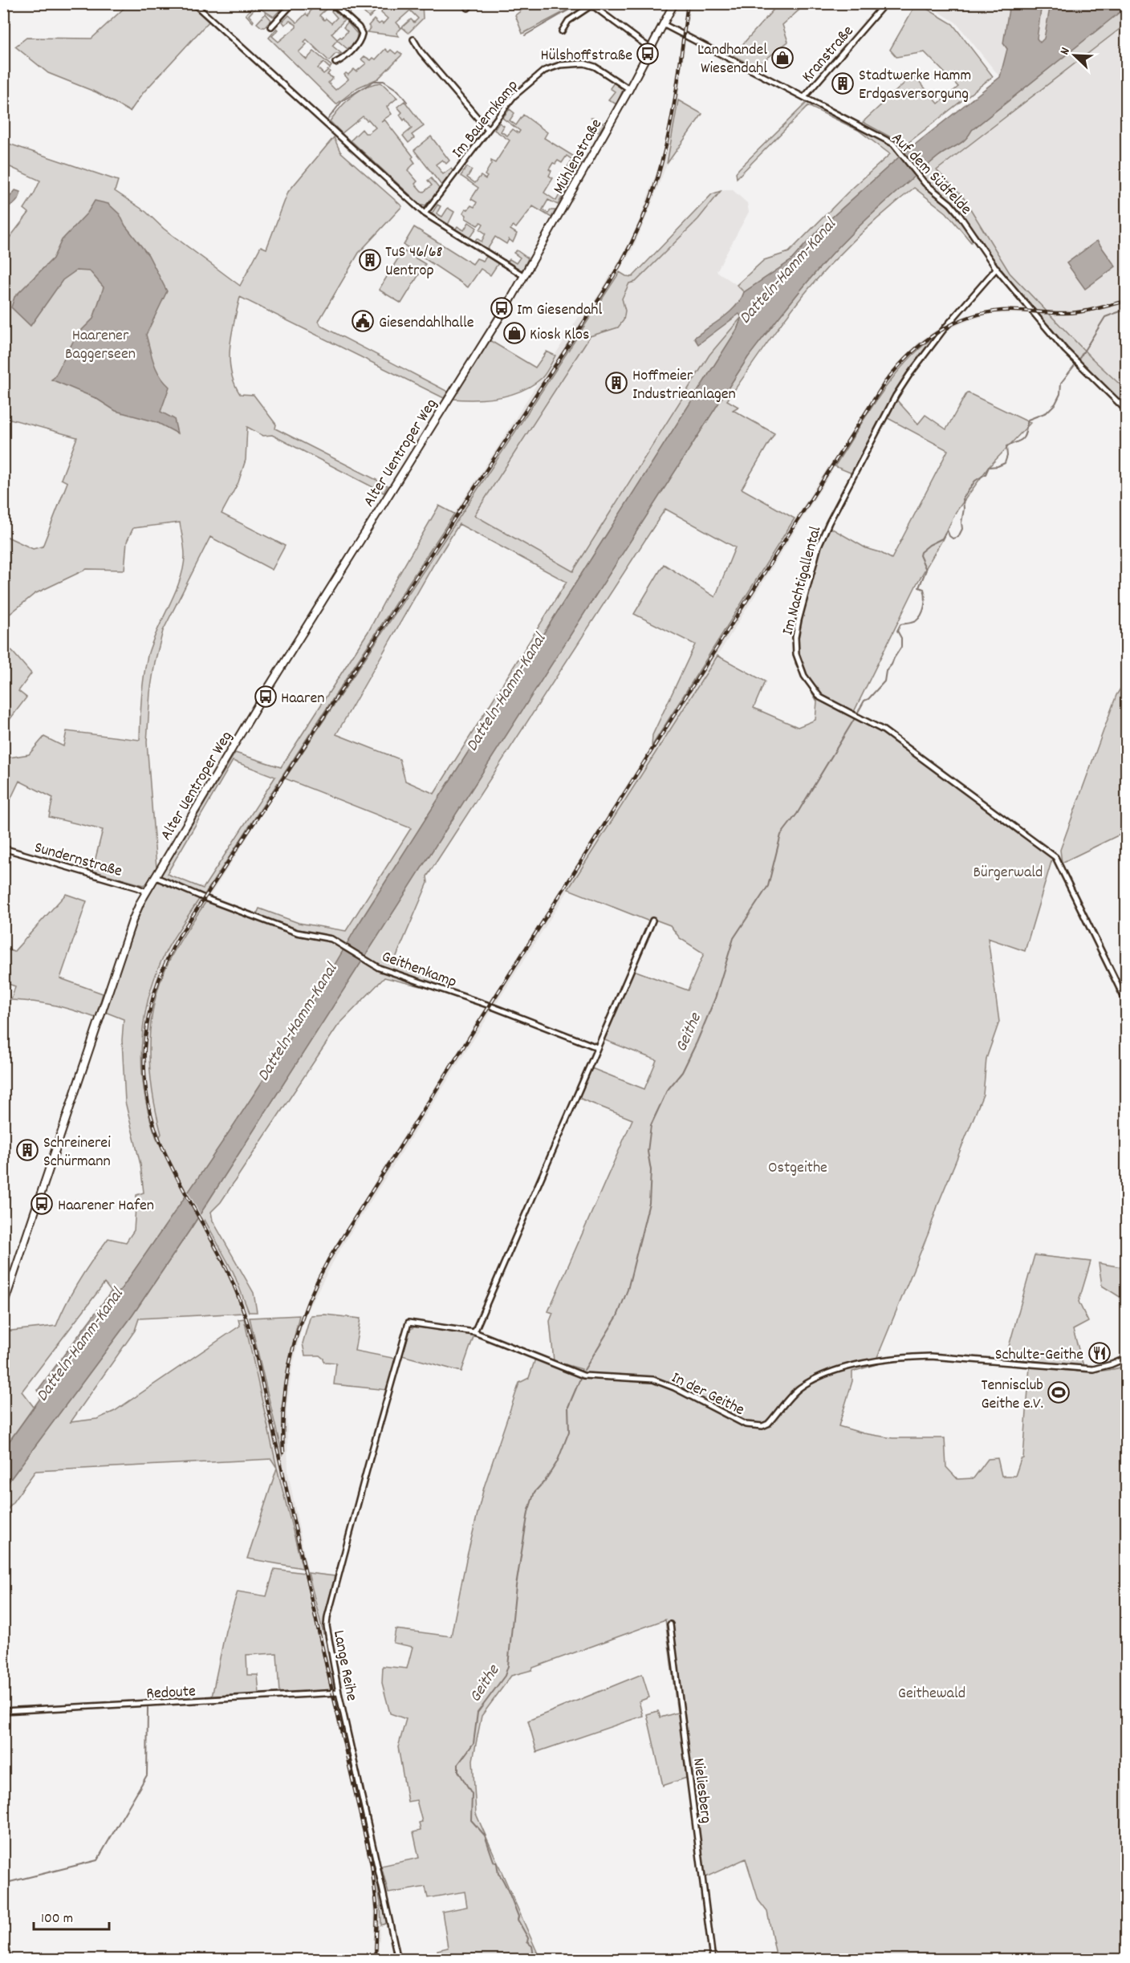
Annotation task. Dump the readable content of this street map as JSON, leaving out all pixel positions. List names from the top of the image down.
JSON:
{
  "streets": {
    "street": [
      "Kranstraße",
      "Im Bauernkamp",
      "Mühlenstraße",
      "Auf dem Südfelde",
      "Alter Uentroper Weg",
      "Im Nachtigallental",
      "Sundernstraße",
      "Geithenkamp",
      "In der Geithe",
      "Lange Reihe",
      "Redoute",
      "Nieliesberg"
    ]
  },
  "crossings": [
    ["Kranstraße", "Auf dem Südfelde"],
    ["Im Bauernkamp", "Mühlenstraße"],
    ["Mühlenstraße", "Auf dem Südfelde"],
    ["Mühlenstraße", "Alter Uentroper Weg"],
    ["Auf dem Südfelde", "Im Nachtigallental"],
    ["Alter Uentroper Weg", "Sundernstraße"],
    ["Alter Uentroper Weg", "Geithenkamp"],
    ["In der Geithe", "Lange Reihe"],
    ["Lange Reihe", "Redoute"]
  ],
  "water": ["Datteln-Hamm-Kanal", "Geithe"],
  "parks": [
    "Haarener Baggerseen",
    "Bürgerwald",
    "Ostgeithe",
    "Geithewald"
  ],
  "places": {
    "bus stop": [
      "Hülshoffstraße",
      "Im Giesendahl",
      "Haaren",
      "Haarener Hafen"
    ],
    "shop": ["Landhandel Wiesendahl", "Kiosk Klos"],
    "building": [
      "Stadtwerke Hamm Erdgasversorgung",
      "TuS 46/68 Uentrop",
      "Hoffmeier Industrieanlagen",
      "Schreinerei Schürmann"
    ],
    "public building": ["Giesendahlhalle"],
    "restaurant": ["Schulte-Geithe"],
    "sports": ["Tennisclub Geithe e.V."]
  },
  "scale_bar": "100 m",
  "north": "top left"
}
